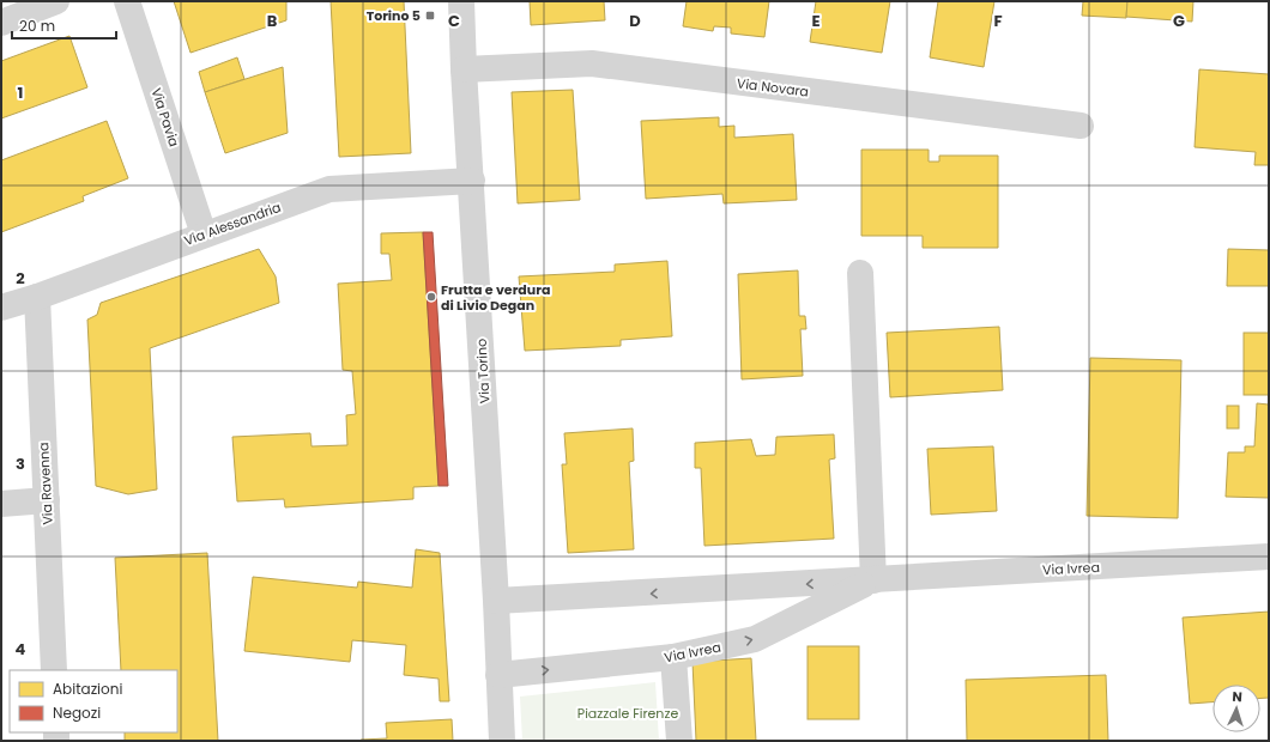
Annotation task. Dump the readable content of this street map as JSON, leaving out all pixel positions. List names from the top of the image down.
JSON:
{
  "streets": {
    "street": [
      "Via Novara",
      "Via Pavia",
      "Via Alessandria",
      "Via Torino",
      "Via Ravenna",
      "Via Ivrea"
    ]
  },
  "crossings": [
    ["Via Novara", "Via Torino"],
    ["Via Pavia", "Via Alessandria"],
    ["Via Alessandria", "Via Torino"],
    ["Via Alessandria", "Via Ravenna"],
    ["Via Torino", "Via Ivrea"]
  ],
  "parks": ["Piazzale Firenze"],
  "places": {
    "transit": ["Torino 5"],
    "other": ["Frutta e verdura di Livio Degan"]
  },
  "legend": ["Abitazioni", "Negozi"],
  "scale_bar": "20 m",
  "north": "top",
  "grid": {
    "columns": [
      "B",
      "C",
      "D",
      "E",
      "F",
      "G"
    ],
    "rows": [
      "1",
      "2",
      "3",
      "4"
    ]
  }
}
